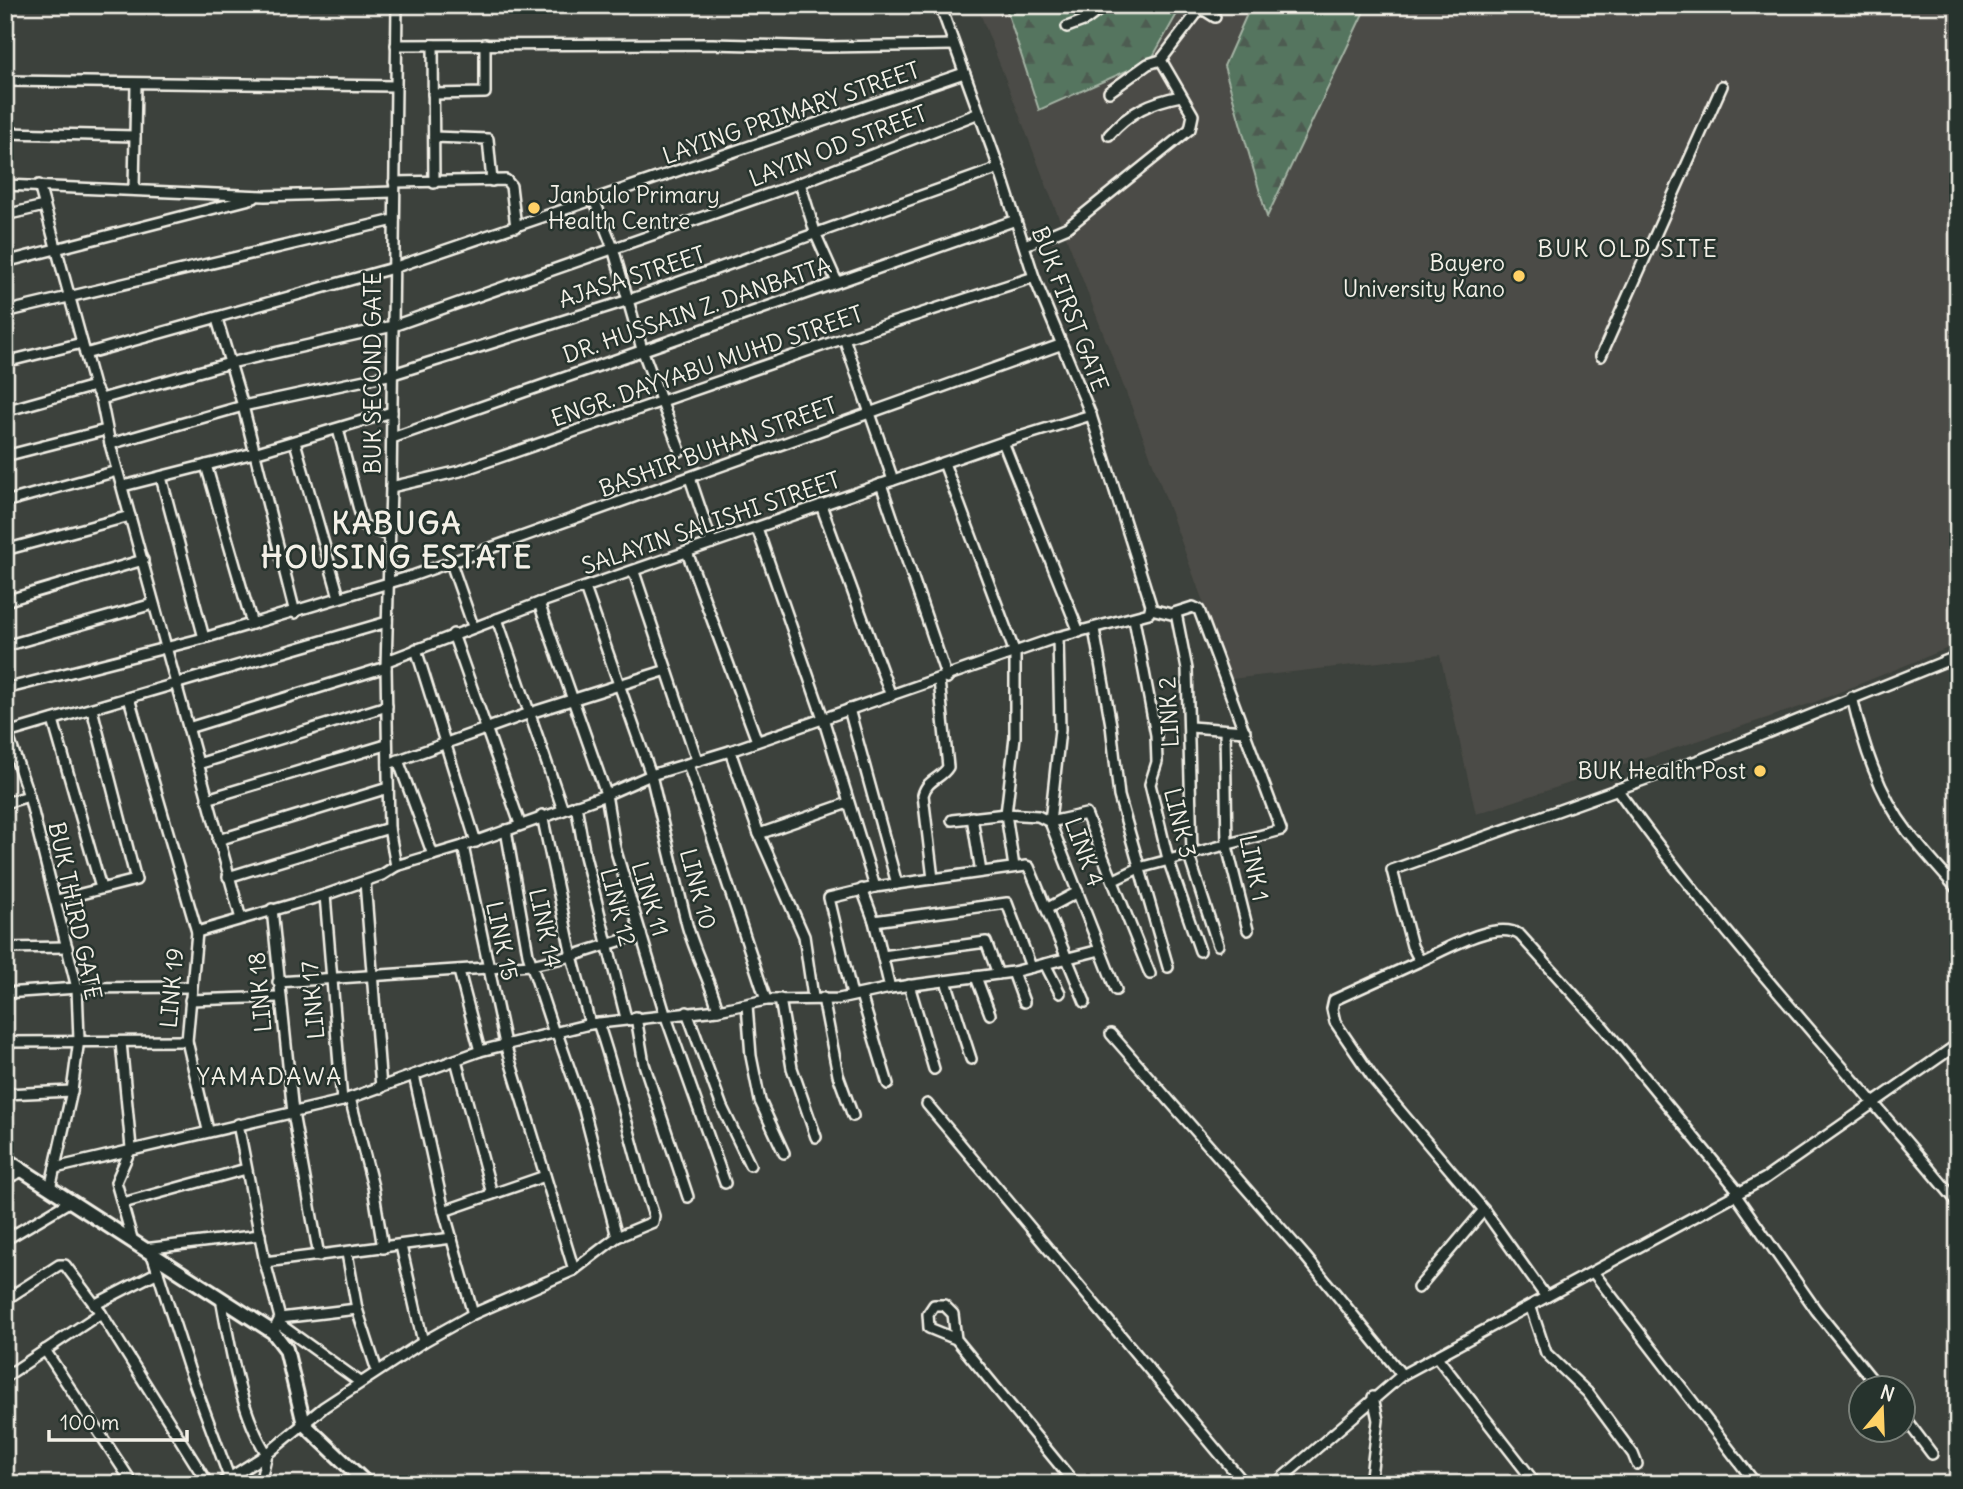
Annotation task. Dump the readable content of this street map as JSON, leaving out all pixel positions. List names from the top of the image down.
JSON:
{
  "streets": {
    "street": [
      "LAYING PRIMARY STREET",
      "LAYIN OD STREET",
      "AJASA STREET",
      "BUK FIRST GATE",
      "DR. HUSSAIN Z. DANBATTA",
      "ENGR. DAYYABU MUHD STREET",
      "BUK SECOND GATE",
      "BASHIR BUHAN STREET",
      "SALAYIN SALISHI STREET",
      "LINK 2",
      "LINK 3",
      "LINK 4",
      "LINK 1",
      "LINK 10",
      "LINK 11",
      "LINK 12",
      "BUK THIRD GATE",
      "LINK 14",
      "LINK 15",
      "LINK 19",
      "LINK 18",
      "LINK 17"
    ]
  },
  "crossings": [
    ["LAYING PRIMARY STREET", "BUK FIRST GATE"],
    ["LAYING PRIMARY STREET", "BUK SECOND GATE"],
    ["LAYIN OD STREET", "BUK FIRST GATE"],
    ["LAYIN OD STREET", "BUK SECOND GATE"],
    ["AJASA STREET", "BUK FIRST GATE"],
    ["AJASA STREET", "BUK SECOND GATE"],
    ["BUK FIRST GATE", "DR. HUSSAIN Z. DANBATTA"],
    ["BUK FIRST GATE", "ENGR. DAYYABU MUHD STREET"],
    ["BUK FIRST GATE", "BASHIR BUHAN STREET"],
    ["BUK FIRST GATE", "SALAYIN SALISHI STREET"],
    ["DR. HUSSAIN Z. DANBATTA", "BUK SECOND GATE"],
    ["ENGR. DAYYABU MUHD STREET", "BUK SECOND GATE"],
    ["BUK SECOND GATE", "BASHIR BUHAN STREET"],
    ["BUK SECOND GATE", "SALAYIN SALISHI STREET"],
    ["SALAYIN SALISHI STREET", "LINK 10"],
    ["SALAYIN SALISHI STREET", "LINK 11"]
  ],
  "districts": ["BUK OLD SITE", "KABUGA HOUSING ESTATE", "YAMADAWA"],
  "places": ["Janbulo Primary Health Centre", "Bayero University Kano", "BUK Health Post"],
  "scale_bar": "100 m",
  "north": "top"
}
